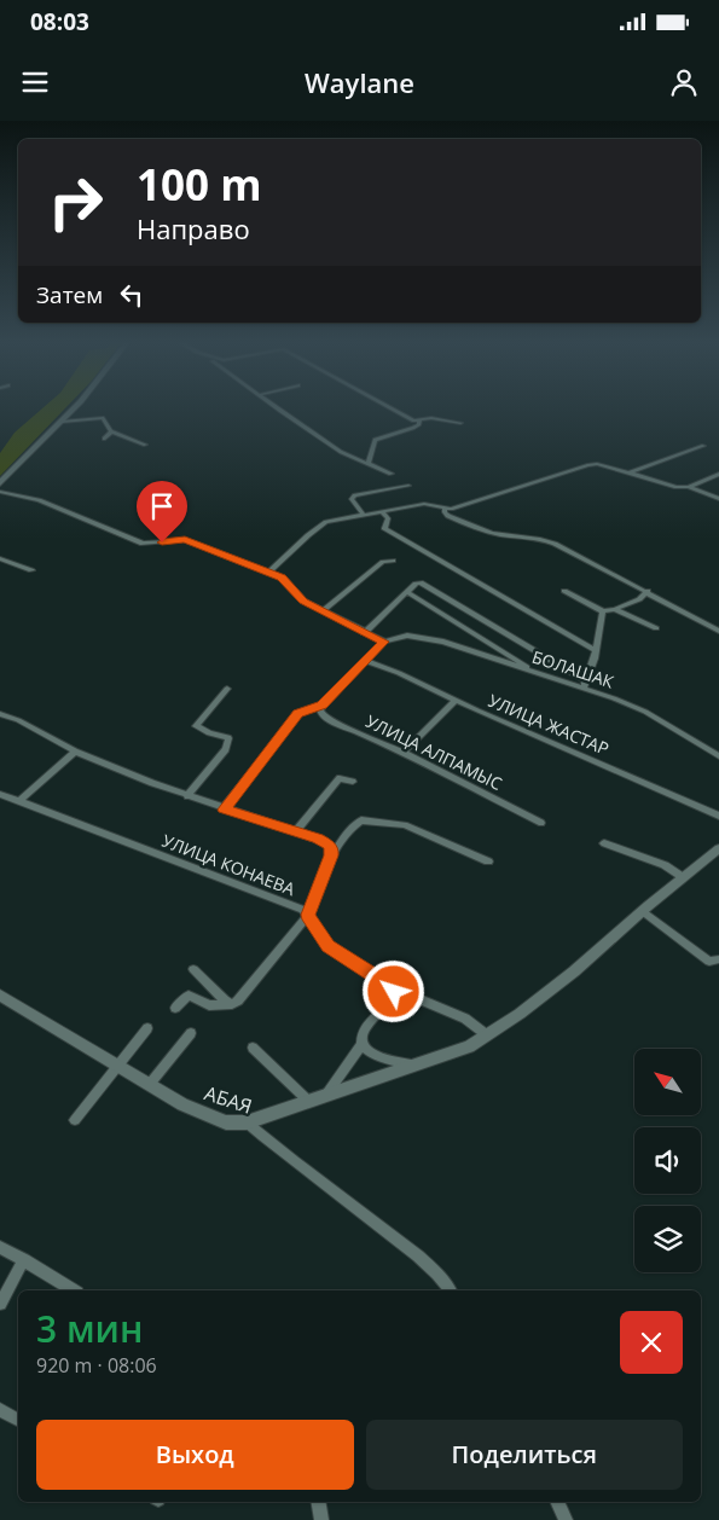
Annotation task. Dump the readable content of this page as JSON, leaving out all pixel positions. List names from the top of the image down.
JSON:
{
  "streets": {
    "street": [
      "БОЛАШАК",
      "УЛИЦА ЖАСТАР",
      "УЛИЦА АЛПАМЫС",
      "УЛИЦА КОНАЕВА",
      "АБАЯ"
    ]
  },
  "north": "top left",
  "page": {
    "status": "08:03",
    "header": "Waylane",
    "turn": ["100 m", "Направо"],
    "then": "Затем",
    "heading": ["3 мин", "920 m · 08:06"],
    "buttons": ["Выход", "Поделиться"]
  }
}
